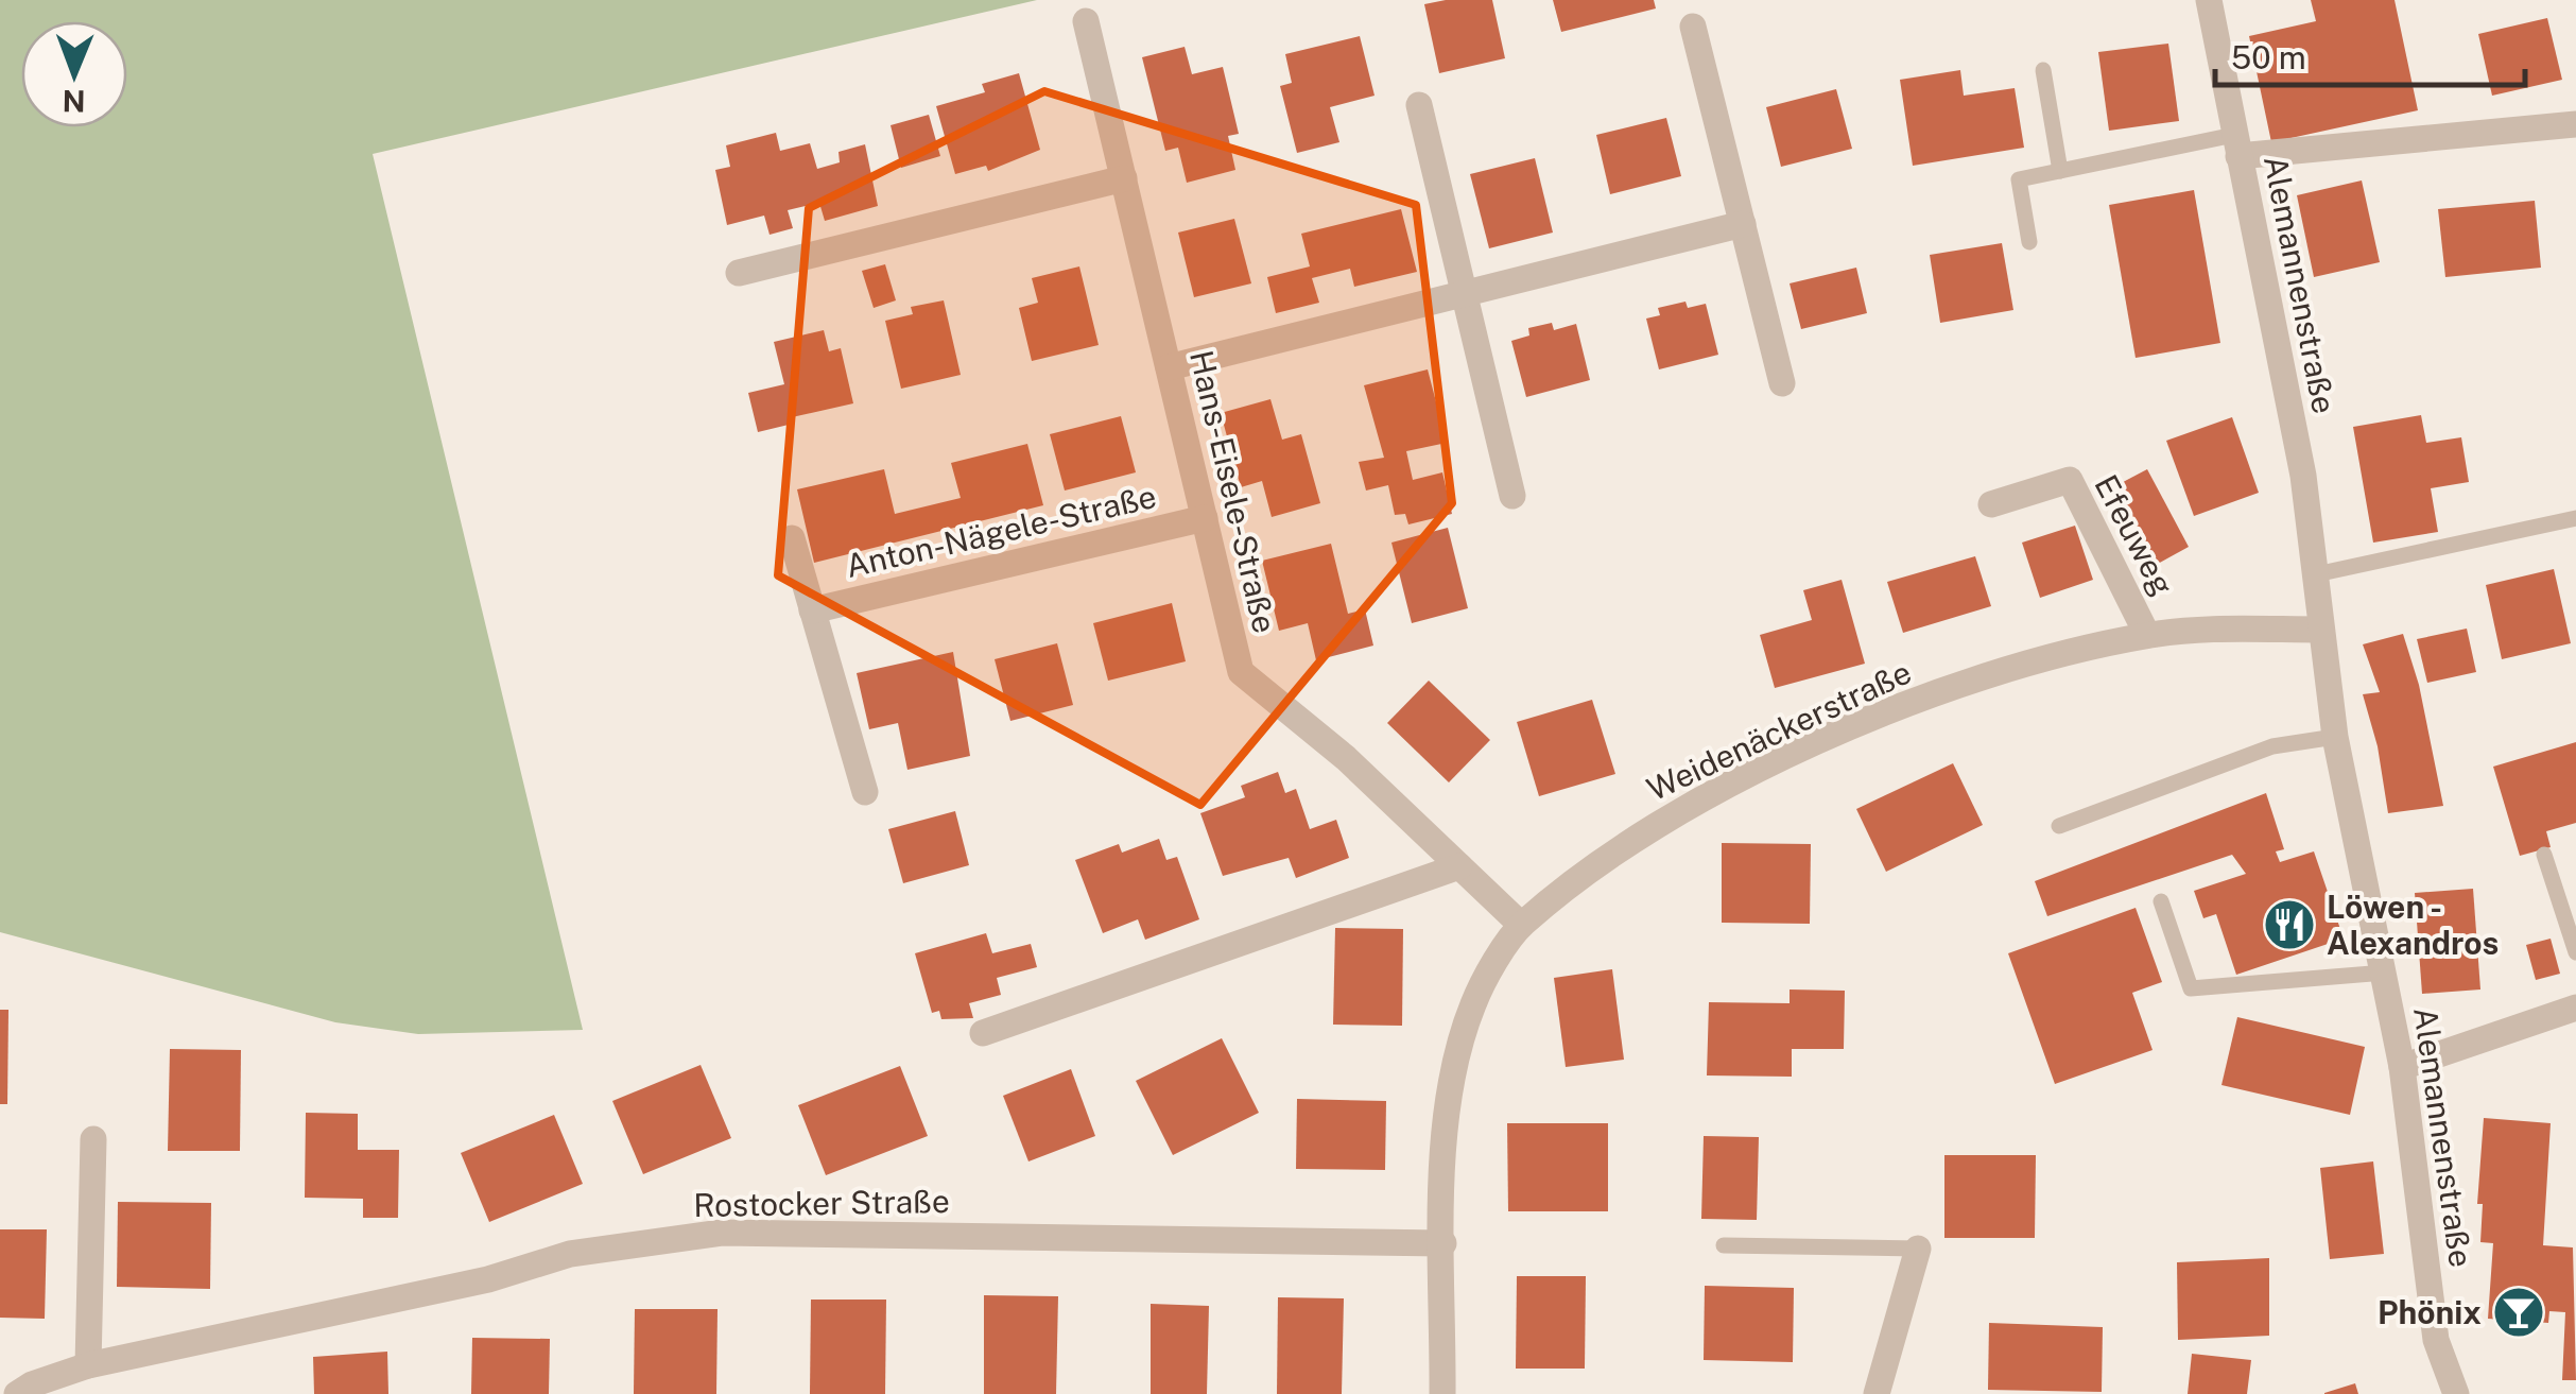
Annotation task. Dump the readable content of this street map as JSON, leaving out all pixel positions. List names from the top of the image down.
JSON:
{
  "streets": {
    "street": [
      "Alemannenstraße",
      "Hans-Eisele-Straße",
      "Anton-Nägele-Straße",
      "Efeuweg",
      "Weidenäckerstraße",
      "Rostocker Straße"
    ]
  },
  "crossings": [
    ["Alemannenstraße", "Weidenäckerstraße"],
    ["Hans-Eisele-Straße", "Anton-Nägele-Straße"],
    ["Hans-Eisele-Straße", "Weidenäckerstraße"],
    ["Efeuweg", "Weidenäckerstraße"],
    ["Weidenäckerstraße", "Rostocker Straße"]
  ],
  "places": {
    "restaurant": ["Löwen - Alexandros"],
    "bar": ["Phönix"]
  },
  "scale_bar": "50 m",
  "north": "bottom"
}
